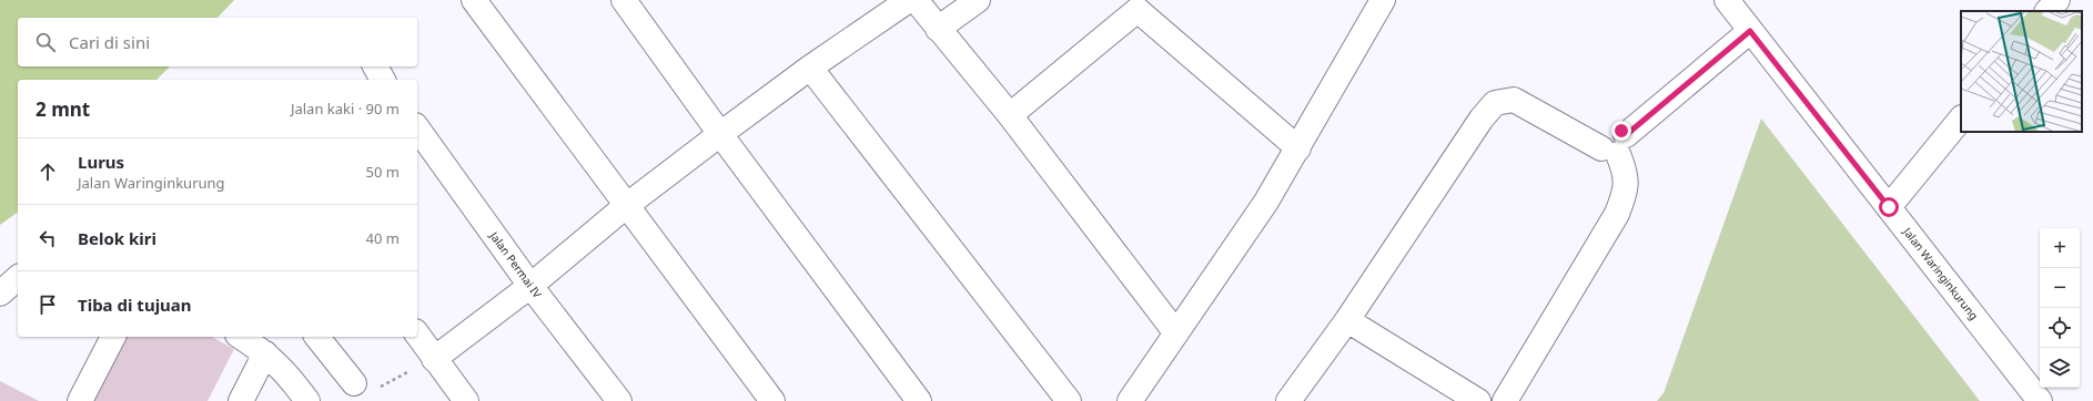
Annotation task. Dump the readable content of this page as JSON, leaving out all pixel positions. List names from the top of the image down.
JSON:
{
  "streets": {
    "street": ["Jalan Permai IV", "Jalan Waringinkurung"]
  },
  "page": {
    "search": "Cari di sini",
    "heading": ["2 mnt", "Jalan kaki · 90 m"],
    "list": [
      ["Lurus", "Jalan Waringinkurung", "50 m"],
      ["Belok kiri", "40 m"],
      "Tiba di tujuan"
    ],
    "map_buttons": ["+", "−"]
  }
}
